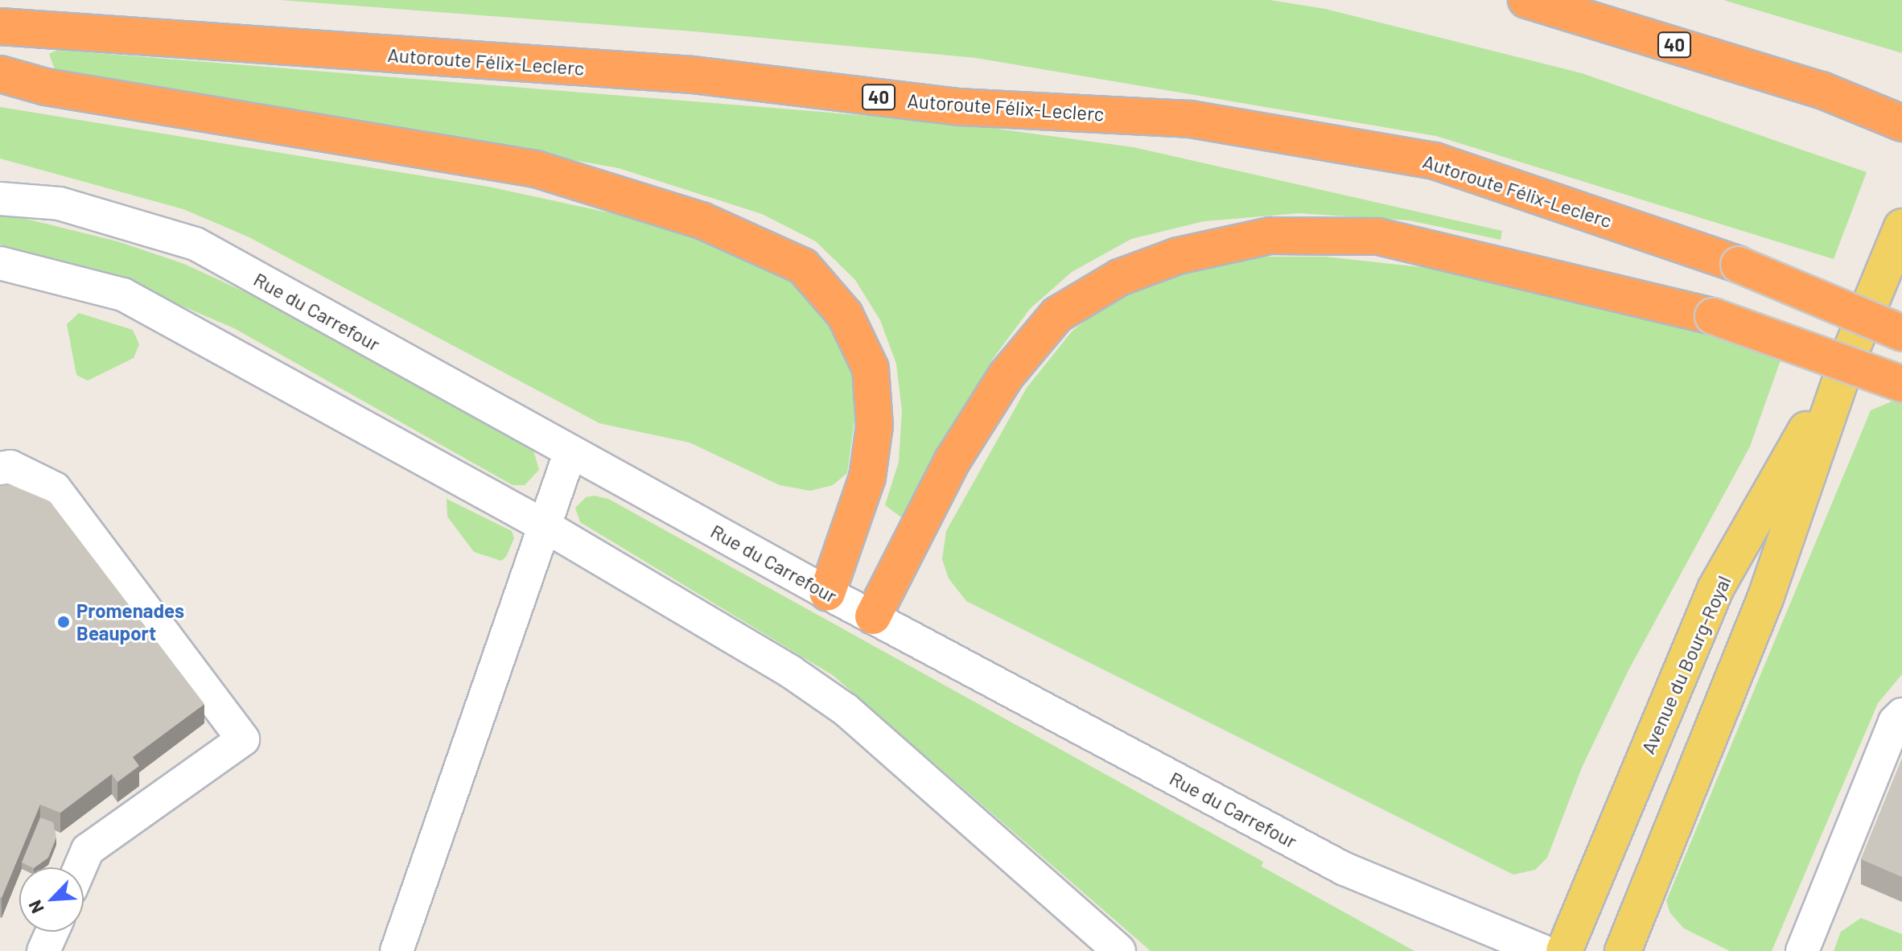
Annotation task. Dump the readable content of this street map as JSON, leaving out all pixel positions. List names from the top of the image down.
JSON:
{
  "streets": {
    "highway": ["40", "Autoroute Félix-Leclerc"],
    "main road": ["Avenue du Bourg-Royal"],
    "street": ["Rue du Carrefour"]
  },
  "places": ["Promenades Beauport"],
  "north": "bottom left"
}
